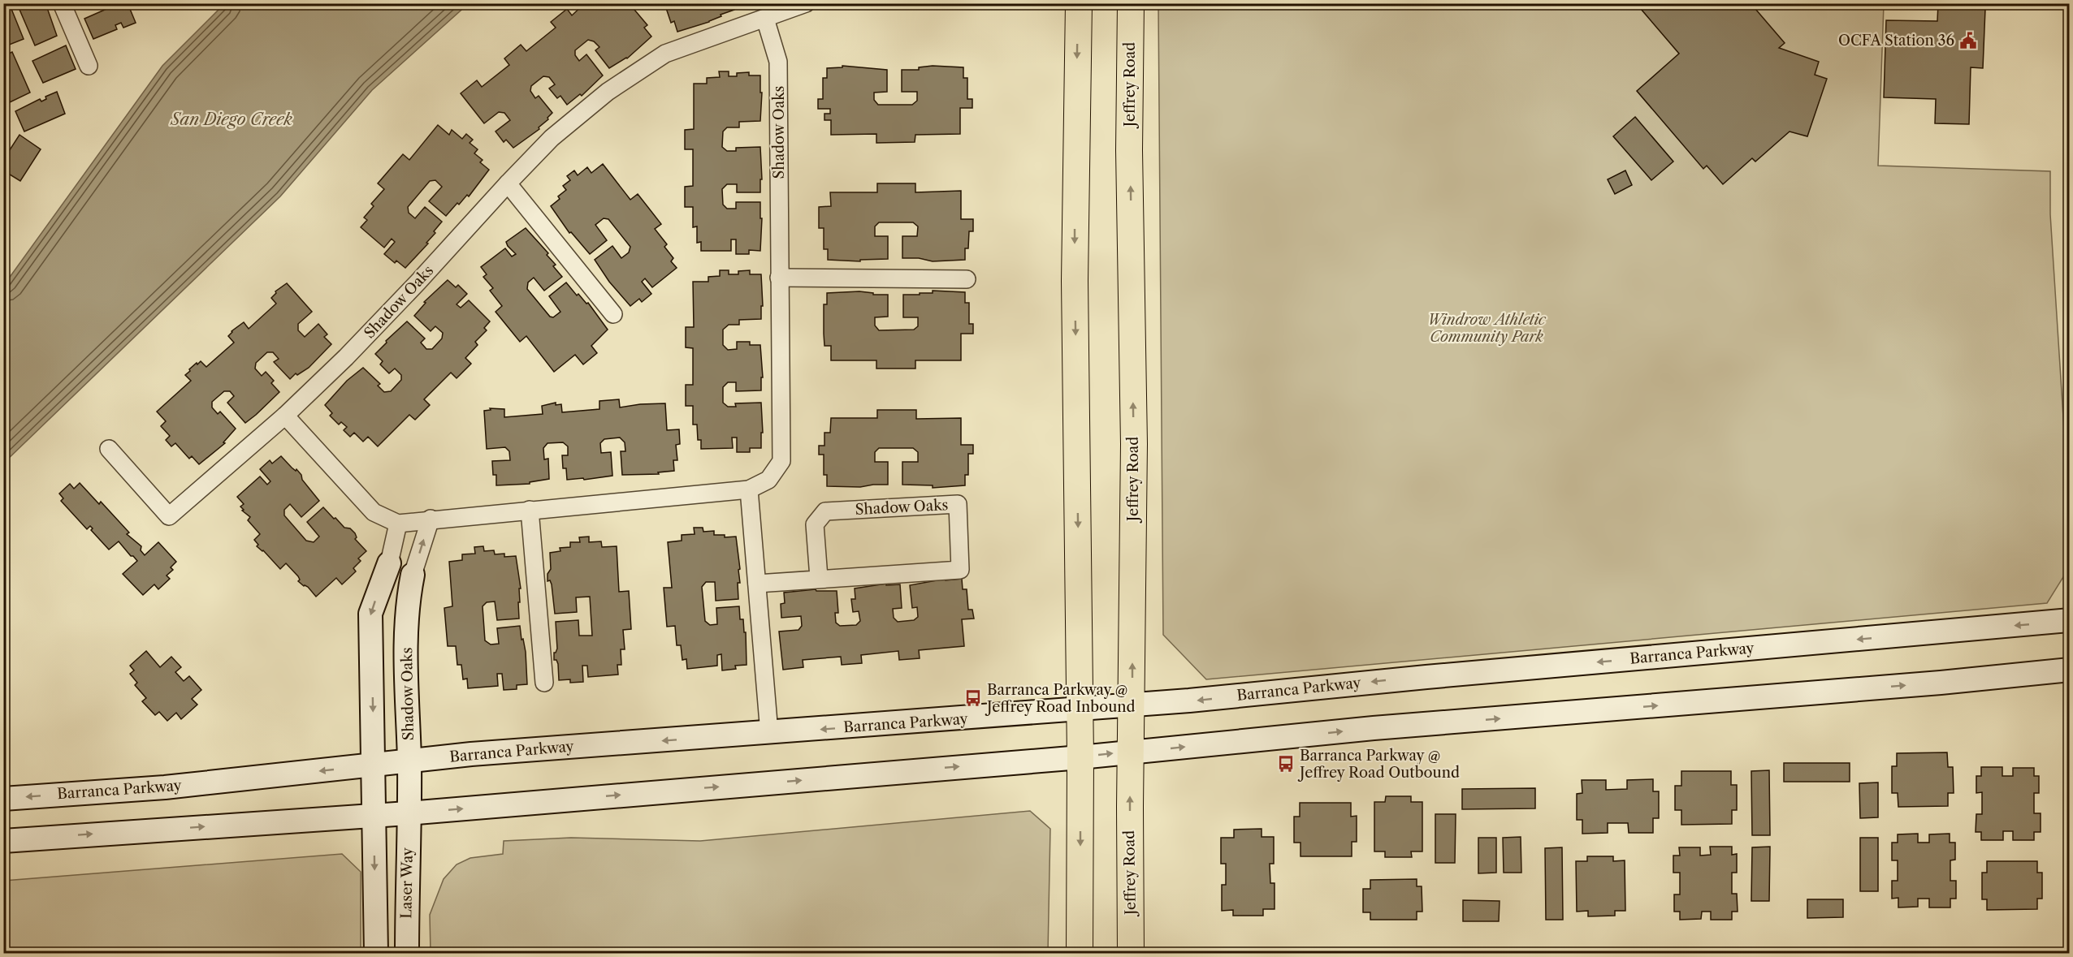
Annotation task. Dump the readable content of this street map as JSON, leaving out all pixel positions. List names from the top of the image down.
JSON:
{
  "streets": {
    "main road": [
      "Jeffrey Road",
      "Shadow Oaks",
      "Barranca Parkway",
      "Laser Way"
    ]
  },
  "crossings": [
    ["Jeffrey Road", "Barranca Parkway"],
    ["Shadow Oaks", "Barranca Parkway"],
    ["Shadow Oaks", "Laser Way"]
  ],
  "water": ["San Diego Creek"],
  "parks": ["Windrow Athletic Community Park"],
  "places": {
    "public building": ["OCFA Station 36"],
    "bus stop": ["Barranca Parkway @ Jeffrey Road Inbound", "Barranca Parkway @ Jeffrey Road Outbound"]
  }
}
